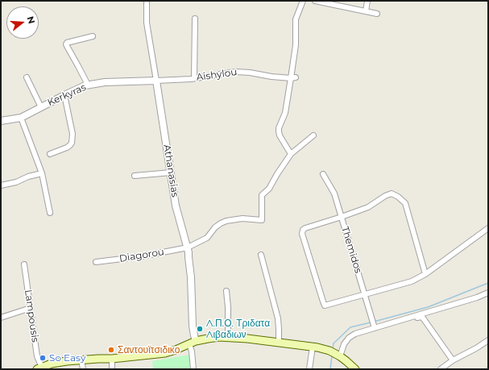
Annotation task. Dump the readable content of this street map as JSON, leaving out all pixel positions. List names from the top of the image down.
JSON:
{
  "streets": {
    "street": [
      "Aishylou",
      "Kerkyras",
      "Athanasias",
      "Themidos",
      "Diagorou",
      "Lampousis"
    ]
  },
  "crossings": [
    ["Aishylou", "Kerkyras"],
    ["Aishylou", "Athanasias"],
    ["Kerkyras", "Athanasias"],
    ["Athanasias", "Diagorou"]
  ],
  "places": ["Λ.Π.Ο. Τριδατα Λιβαδιων", "Σαντουϊτσιδικο", "So Easy"],
  "north": "right"
}
